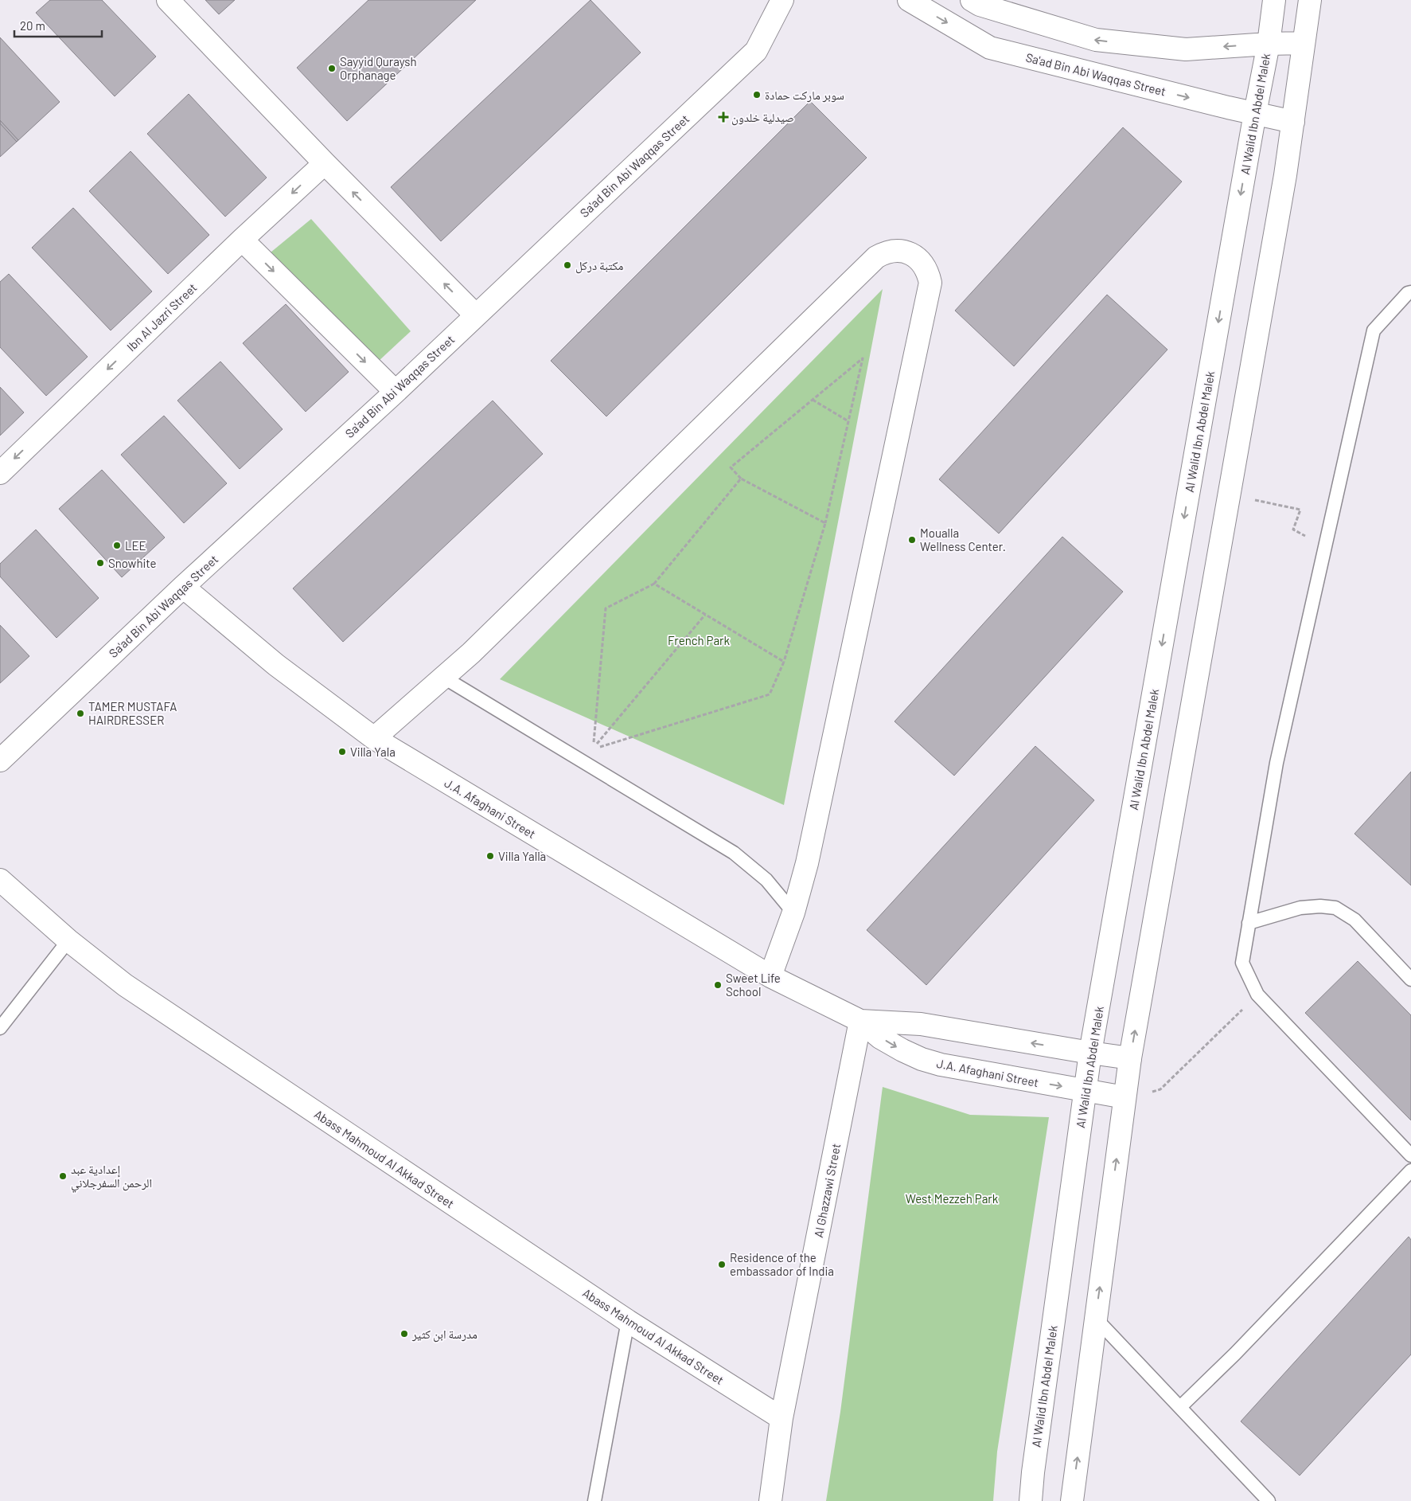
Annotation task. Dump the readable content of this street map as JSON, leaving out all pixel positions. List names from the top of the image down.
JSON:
{
  "streets": {
    "street": [
      "Sa'ad Bin Abi Waqqas Street",
      "Al Walid Ibn Abdel Malek",
      "Ibn Al Jazri Street",
      "J.A. Afaghani Street",
      "Abass Mahmoud Al Akkad Street",
      "Al Ghazzawi Street"
    ]
  },
  "crossings": [
    ["Sa'ad Bin Abi Waqqas Street", "Al Walid Ibn Abdel Malek"],
    ["Sa'ad Bin Abi Waqqas Street", "J.A. Afaghani Street"],
    ["Al Walid Ibn Abdel Malek", "J.A. Afaghani Street"],
    ["J.A. Afaghani Street", "Al Ghazzawi Street"],
    ["Abass Mahmoud Al Akkad Street", "Al Ghazzawi Street"]
  ],
  "one_way": ["Ibn Al Jazri Street"],
  "parks": ["French Park", "West Mezzeh Park"],
  "places": {
    "other": [
      "Sayyid Quraysh Orphanage",
      "سوبر ماركت حمادة",
      "مكتبة دركل",
      "Moualla Wellness Center.",
      "LEE",
      "Snowhite",
      "TAMER MUSTAFA HAIRDRESSER",
      "Villa Yala",
      "Villa Yalla",
      "Sweet Life School",
      "إعدادية عبد الرحمن السفرجلاني",
      "Residence of the embassador of India",
      "مدرسة ابن كثير"
    ],
    "health": ["صيدلية خلدون"]
  },
  "scale_bar": "20 m"
}
